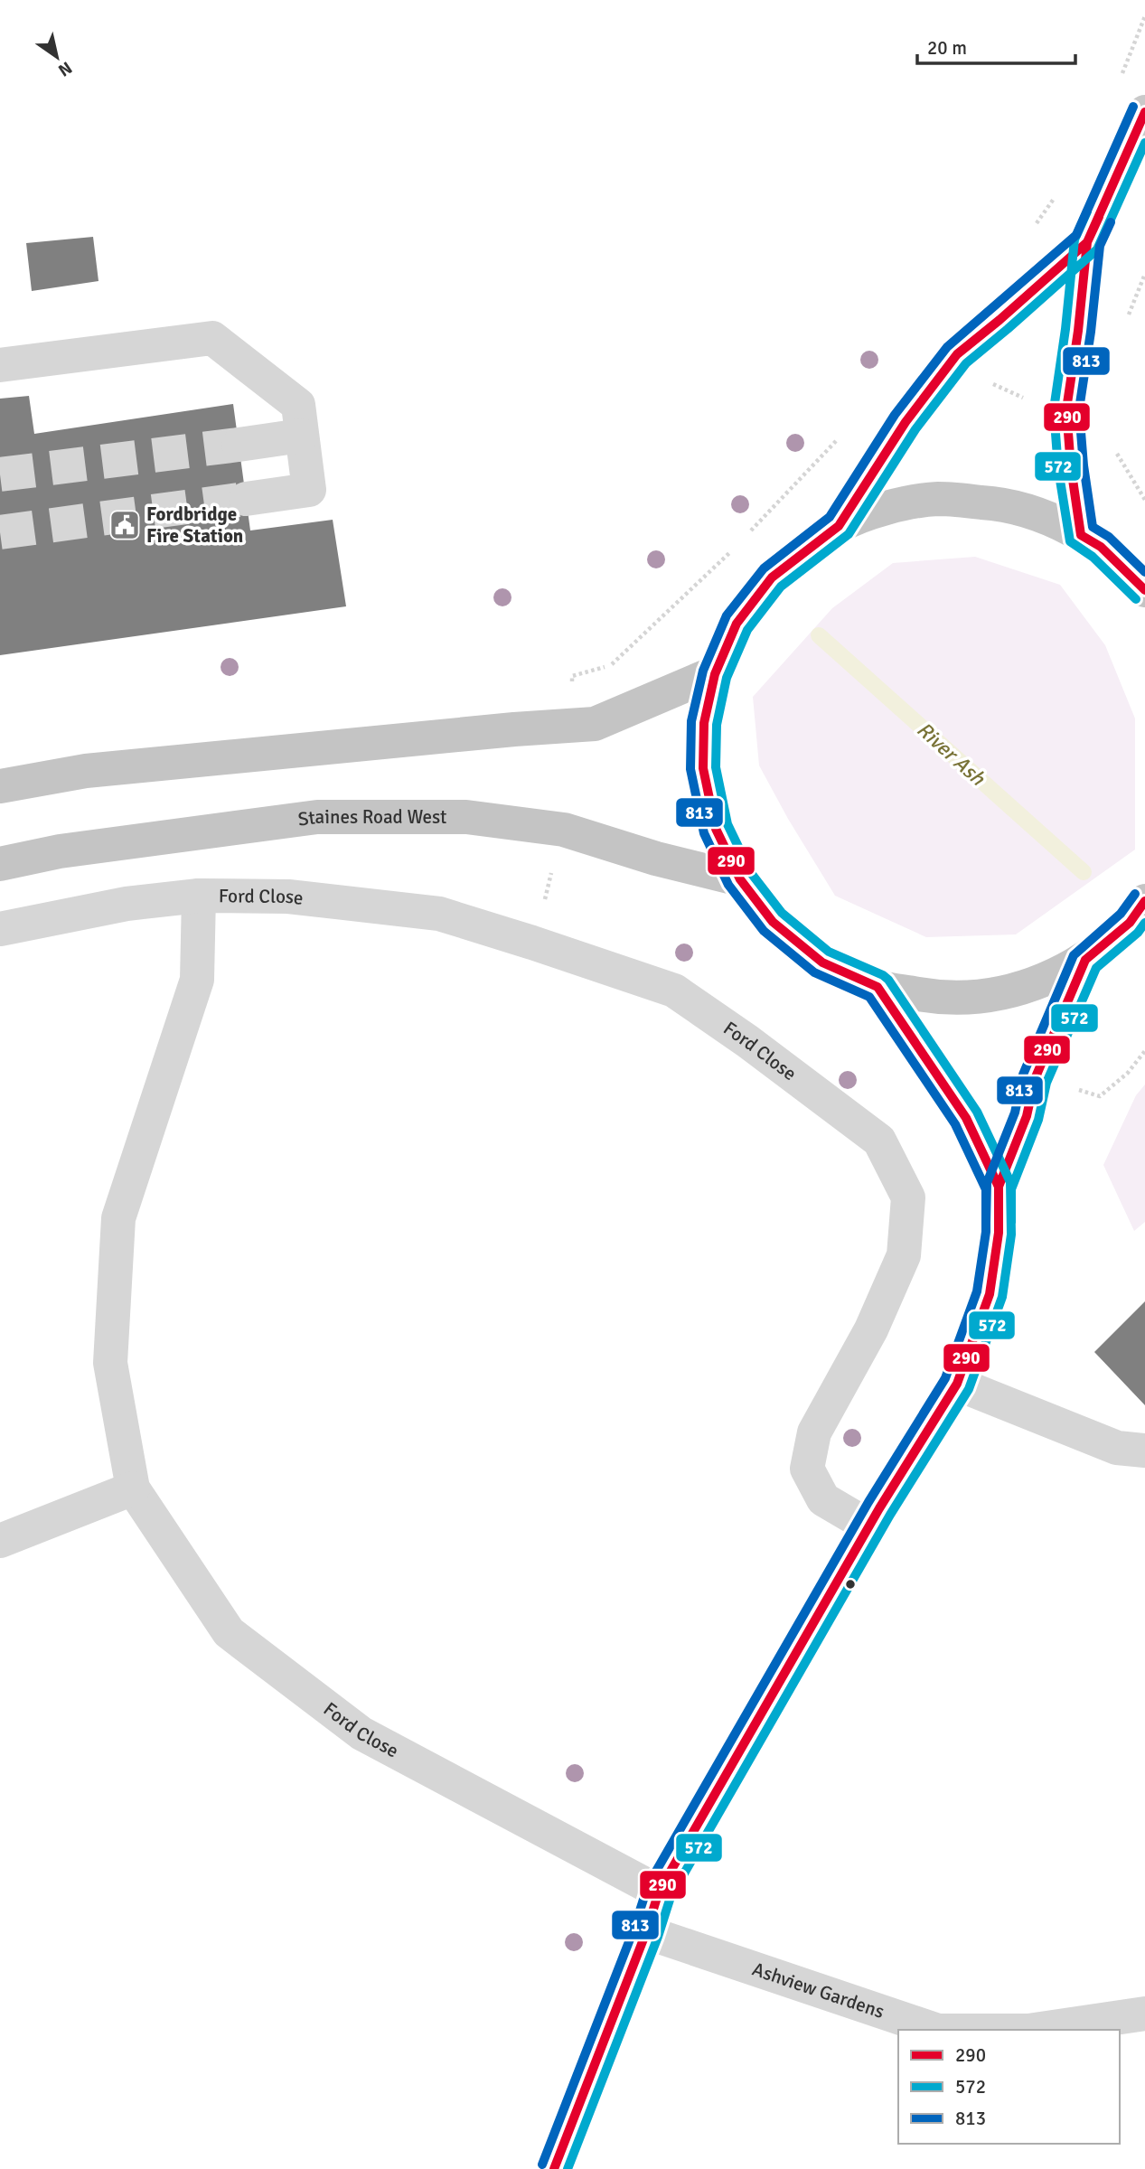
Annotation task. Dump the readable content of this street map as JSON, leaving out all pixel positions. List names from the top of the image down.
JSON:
{
  "streets": {
    "highway": ["Staines Road West"],
    "street": ["Ford Close", "Ashview Gardens"]
  },
  "water": ["River Ash"],
  "places": {
    "public building": ["Fordbridge Fire Station"]
  },
  "lines": ["transit line 813", "transit line 290", "transit line 572"],
  "legend": ["290", "572", "813"],
  "scale_bar": "20 m",
  "north": "bottom right"
}
